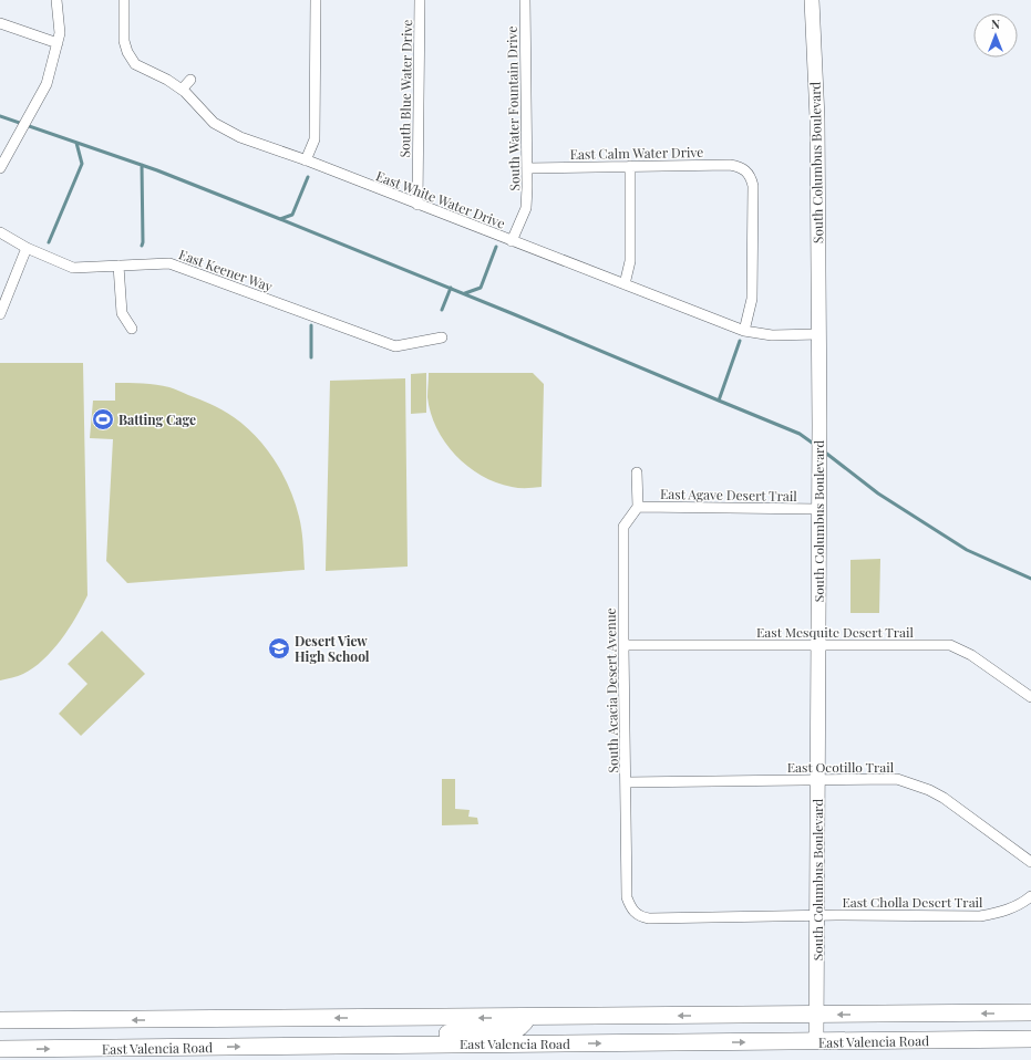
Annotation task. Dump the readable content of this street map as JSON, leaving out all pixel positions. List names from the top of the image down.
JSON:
{
  "streets": {
    "main road": ["East Valencia Road"],
    "street": [
      "South Blue Water Drive",
      "South Water Fountain Drive",
      "East Calm Water Drive",
      "South Columbus Boulevard",
      "East White Water Drive",
      "East Keener Way",
      "East Agave Desert Trail",
      "East Mesquite Desert Trail",
      "South Acacia Desert Avenue",
      "East Ocotillo Trail",
      "East Cholla Desert Trail"
    ]
  },
  "crossings": [
    ["South Blue Water Drive", "East White Water Drive"],
    ["South Water Fountain Drive", "East Calm Water Drive"],
    ["South Water Fountain Drive", "East White Water Drive"],
    ["East Calm Water Drive", "East White Water Drive"],
    ["South Columbus Boulevard", "East White Water Drive"],
    ["South Columbus Boulevard", "East Agave Desert Trail"],
    ["South Columbus Boulevard", "East Mesquite Desert Trail"],
    ["South Columbus Boulevard", "East Ocotillo Trail"],
    ["South Columbus Boulevard", "East Cholla Desert Trail"],
    ["South Columbus Boulevard", "East Valencia Road"],
    ["East Agave Desert Trail", "South Acacia Desert Avenue"],
    ["East Mesquite Desert Trail", "South Acacia Desert Avenue"],
    ["South Acacia Desert Avenue", "East Ocotillo Trail"],
    ["South Acacia Desert Avenue", "East Cholla Desert Trail"]
  ],
  "places": {
    "sports": ["Batting Cage"],
    "school or university": ["Desert View High School"]
  },
  "north": "top"
}
